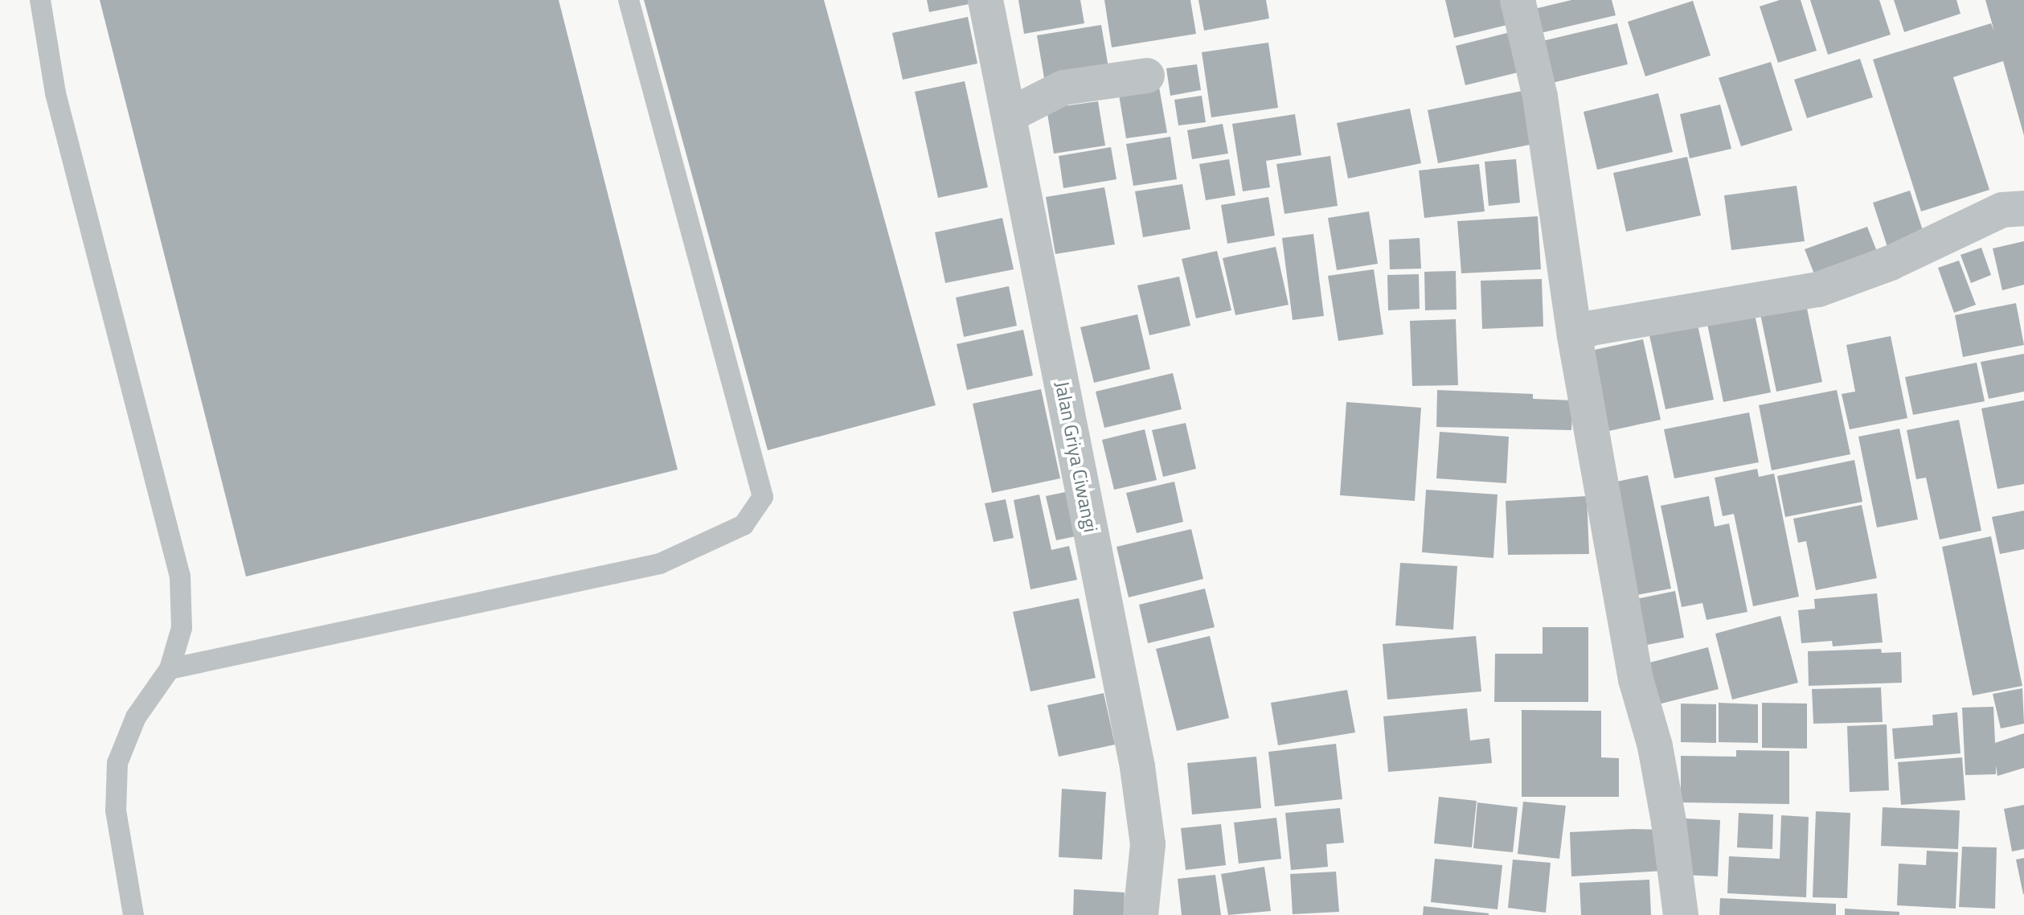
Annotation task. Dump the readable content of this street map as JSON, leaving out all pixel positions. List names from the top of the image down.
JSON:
{
  "streets": {
    "street": ["Jalan Griya Ciwangi"]
  }
}
